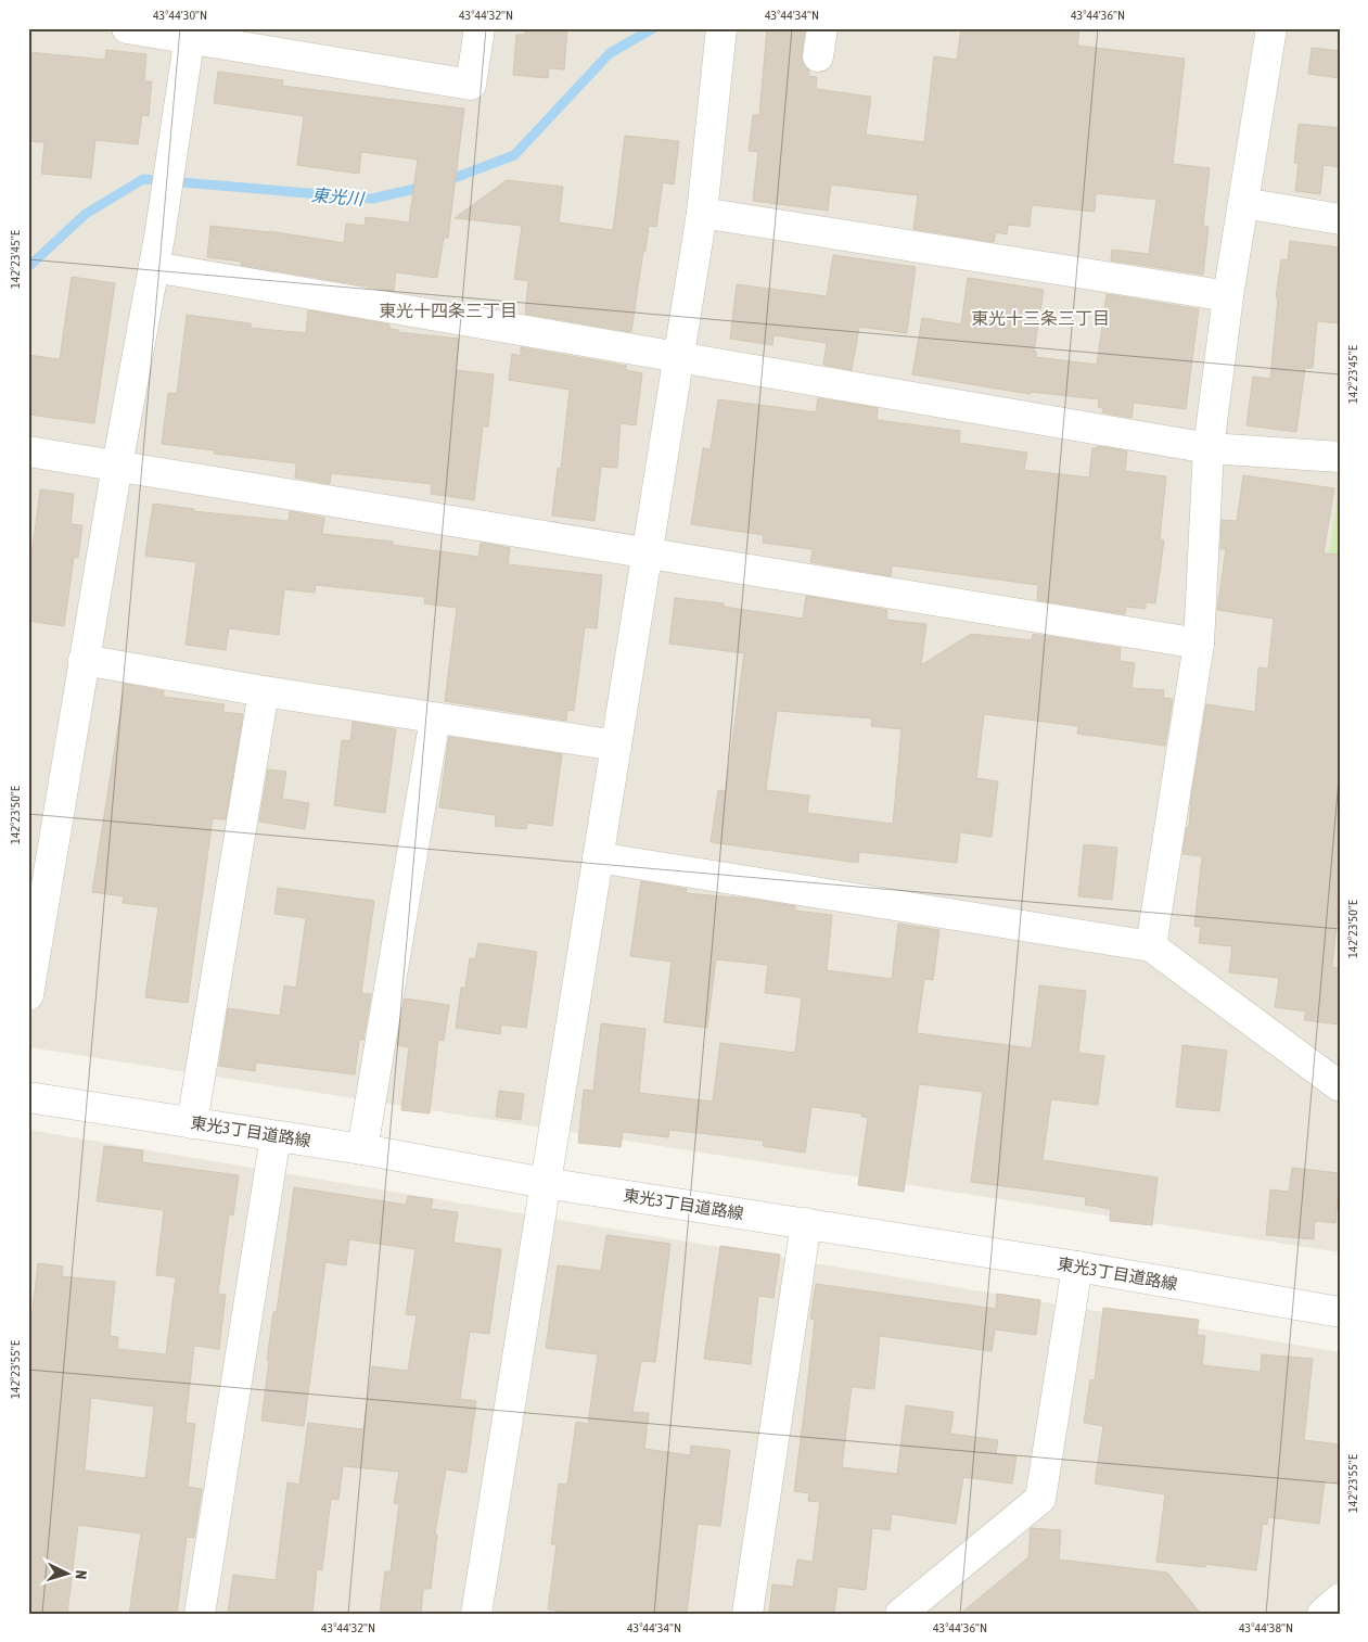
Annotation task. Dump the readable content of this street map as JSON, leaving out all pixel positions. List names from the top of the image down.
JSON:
{
  "streets": {
    "street": ["東光3丁目道路線"]
  },
  "districts": ["東光十四条三丁目", "東光十三条三丁目"],
  "water": ["東光川"],
  "north": "right",
  "coordinates": [
    "43°44'30\"N",
    "43°44'32\"N",
    "43°44'34\"N",
    "43°44'36\"N",
    "142°23'45\"E",
    "142°23'50\"E",
    "142°23'55\"E",
    "43°44'38\"N"
  ]
}
